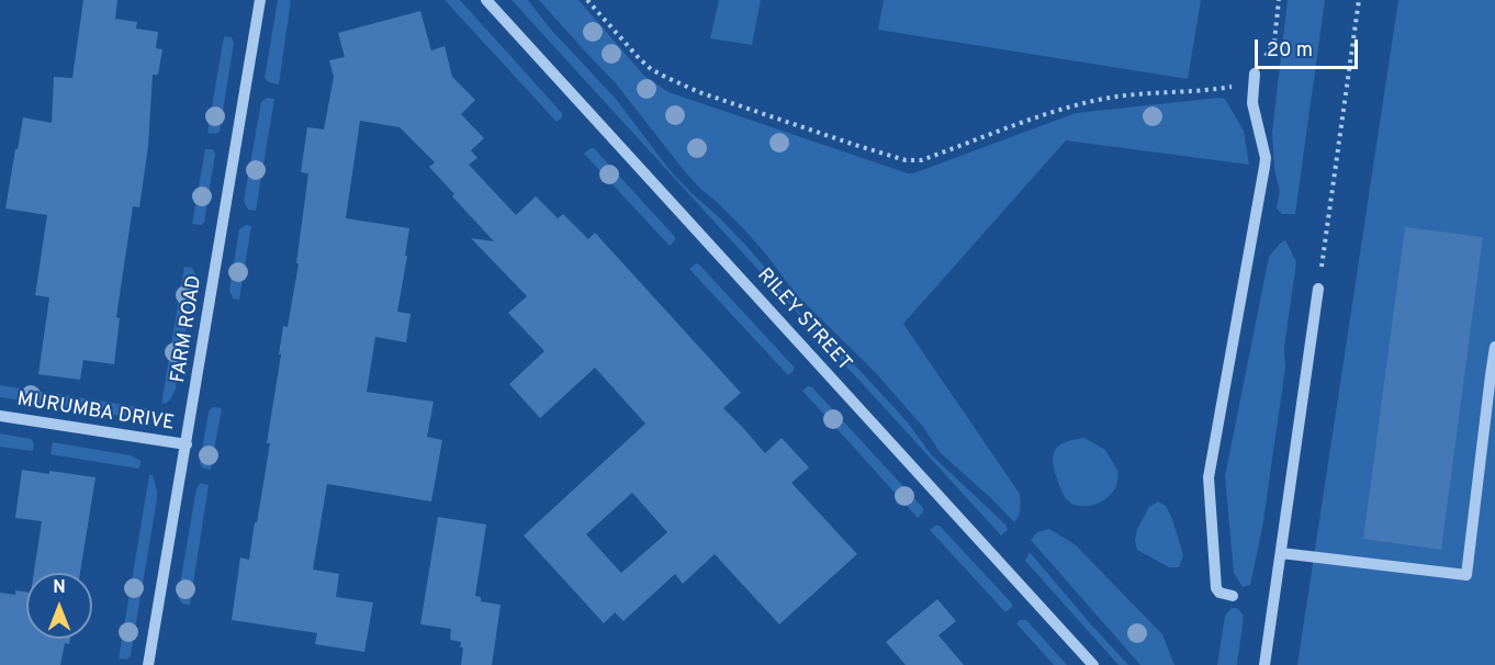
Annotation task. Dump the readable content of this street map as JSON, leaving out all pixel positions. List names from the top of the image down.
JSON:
{
  "streets": {
    "street": ["RILEY STREET", "FARM ROAD", "MURUMBA DRIVE"]
  },
  "crossings": [
    ["FARM ROAD", "MURUMBA DRIVE"]
  ],
  "scale_bar": "20 m",
  "north": "top"
}
